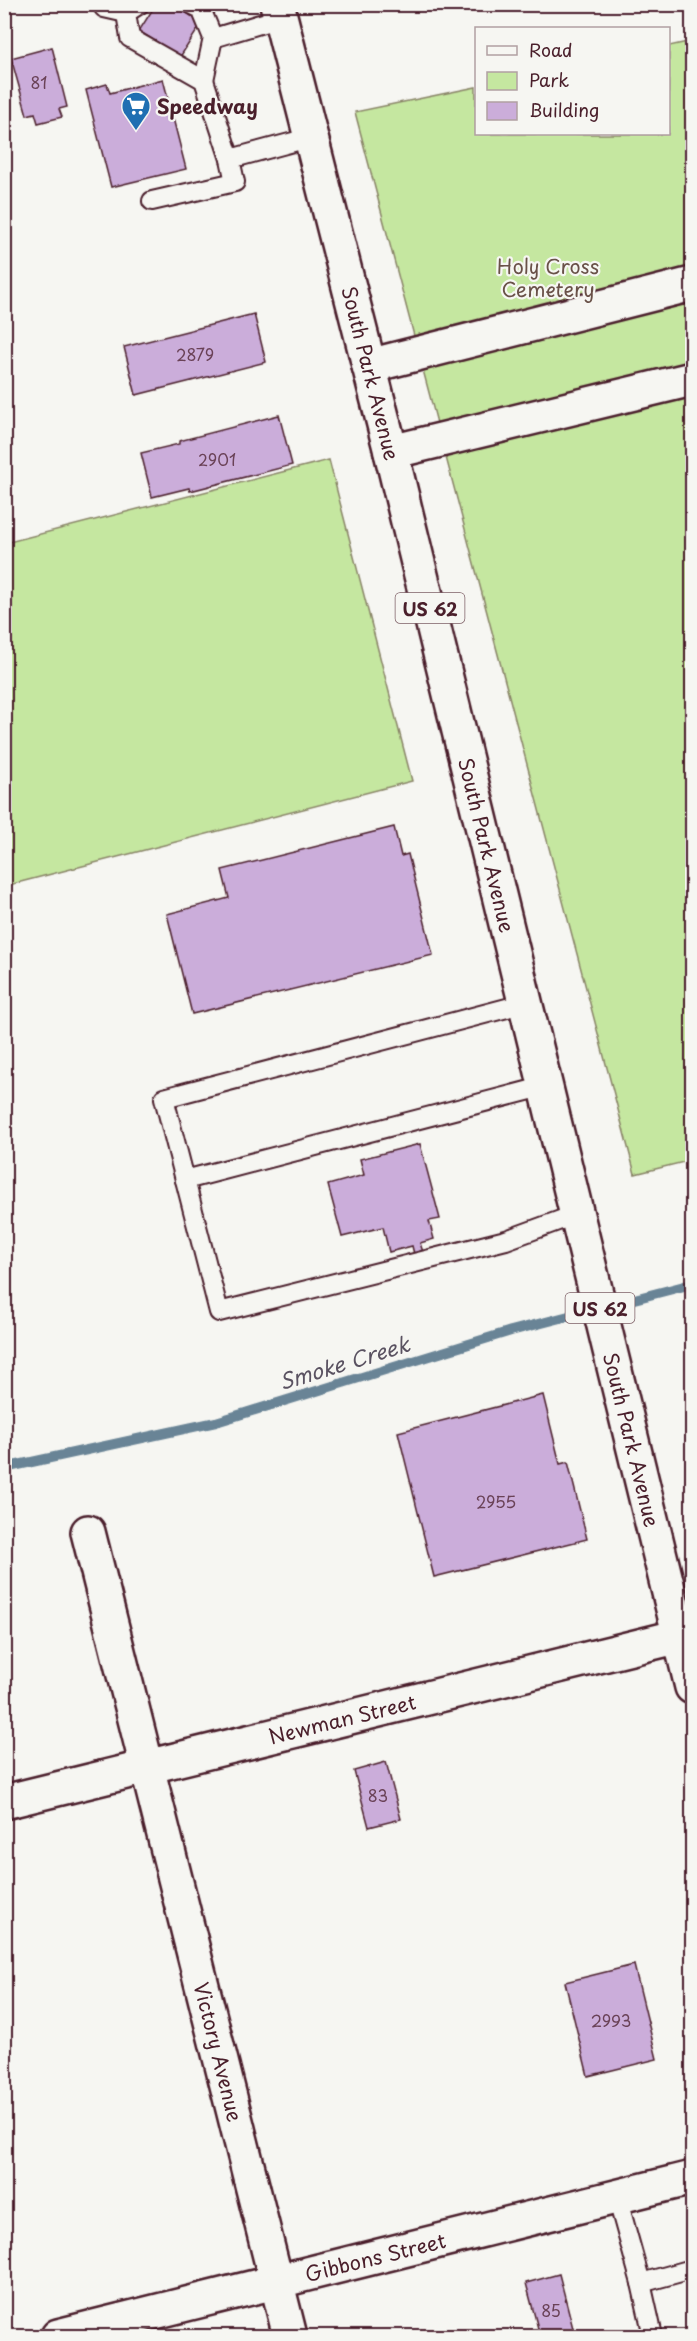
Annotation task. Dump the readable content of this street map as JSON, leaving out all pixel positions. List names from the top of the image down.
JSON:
{
  "streets": {
    "street": [
      "South Park Avenue",
      "US 62",
      "Newman Street",
      "Victory Avenue",
      "Gibbons Street"
    ]
  },
  "crossings": [
    ["South Park Avenue", "Newman Street"],
    ["Newman Street", "Victory Avenue"],
    ["Victory Avenue", "Gibbons Street"]
  ],
  "water": ["Smoke Creek"],
  "parks": ["Holy Cross Cemetery"],
  "places": {
    "supermarket": ["Speedway"]
  },
  "house_numbers": [
    "81",
    "2879",
    "2901",
    "2955",
    "83",
    "2993",
    "85"
  ],
  "legend": ["Road", "Park", "Building"]
}
